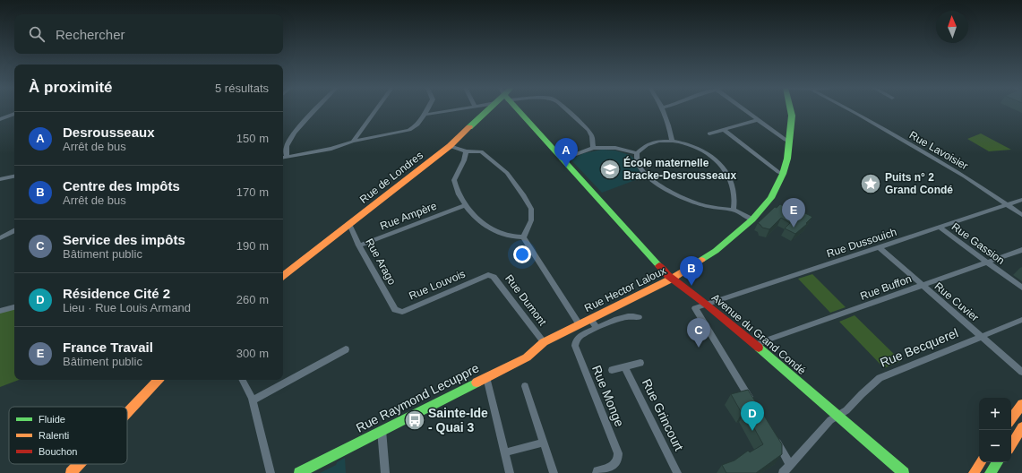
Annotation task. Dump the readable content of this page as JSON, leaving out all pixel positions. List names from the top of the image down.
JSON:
{
  "streets": {
    "street": [
      "Rue Lavoisier",
      "Rue de Londres",
      "Rue Ampère",
      "Rue Dussouich",
      "Rue Gassion",
      "Rue Arago",
      "Rue Louvois",
      "Rue Buffon",
      "Rue Hector Laloux",
      "Rue Dumont",
      "Rue Cuvier",
      "Avenue du Grand Condé",
      "Rue Becquerel",
      "Rue Monge",
      "Rue Raymond Lecuppre",
      "Rue Grincourt"
    ]
  },
  "crossings": [
    ["Rue Lavoisier", "Rue Dussouich"],
    ["Rue de Londres", "Rue Arago"],
    ["Rue Ampère", "Rue Arago"],
    ["Rue Dussouich", "Rue Gassion"],
    ["Rue Dussouich", "Rue Cuvier"],
    ["Rue Dussouich", "Avenue du Grand Condé"],
    ["Rue Gassion", "Rue Buffon"],
    ["Rue Arago", "Rue Louvois"],
    ["Rue Louvois", "Rue Dumont"],
    ["Rue Buffon", "Rue Cuvier"],
    ["Rue Buffon", "Avenue du Grand Condé"],
    ["Rue Hector Laloux", "Rue Dumont"],
    ["Rue Hector Laloux", "Avenue du Grand Condé"],
    ["Rue Hector Laloux", "Rue Raymond Lecuppre"],
    ["Rue Dumont", "Rue Raymond Lecuppre"],
    ["Rue Cuvier", "Rue Becquerel"],
    ["Avenue du Grand Condé", "Rue Becquerel"]
  ],
  "places": {
    "school or university": ["École maternelle Bracke-Desrousseaux"],
    "place": ["Puits n° 2 Grand Condé"],
    "bus stop": ["Sainte-Ide - Quai 3"]
  },
  "legend": ["Fluide", "Ralenti", "Bouchon"],
  "north": "top",
  "page": {
    "search": "Rechercher",
    "heading": ["À proximité", "5 résultats"],
    "list": [
      {
        "mark": "A",
        "name": "Desrousseaux",
        "note": "Arrêt de bus",
        "value": "150 m"
      },
      {
        "mark": "B",
        "name": "Centre des Impôts",
        "note": "Arrêt de bus",
        "value": "170 m"
      },
      {
        "mark": "C",
        "name": "Service des impôts",
        "note": "Bâtiment public",
        "value": "190 m"
      },
      {
        "mark": "D",
        "name": "Résidence Cité 2",
        "note": "Lieu · Rue Louis Armand",
        "value": "260 m"
      },
      {
        "mark": "E",
        "name": "France Travail",
        "note": "Bâtiment public",
        "value": "300 m"
      }
    ],
    "pins": [
      "A",
      "E",
      "B",
      "C",
      "D"
    ],
    "map_buttons": ["+", "−"]
  }
}
